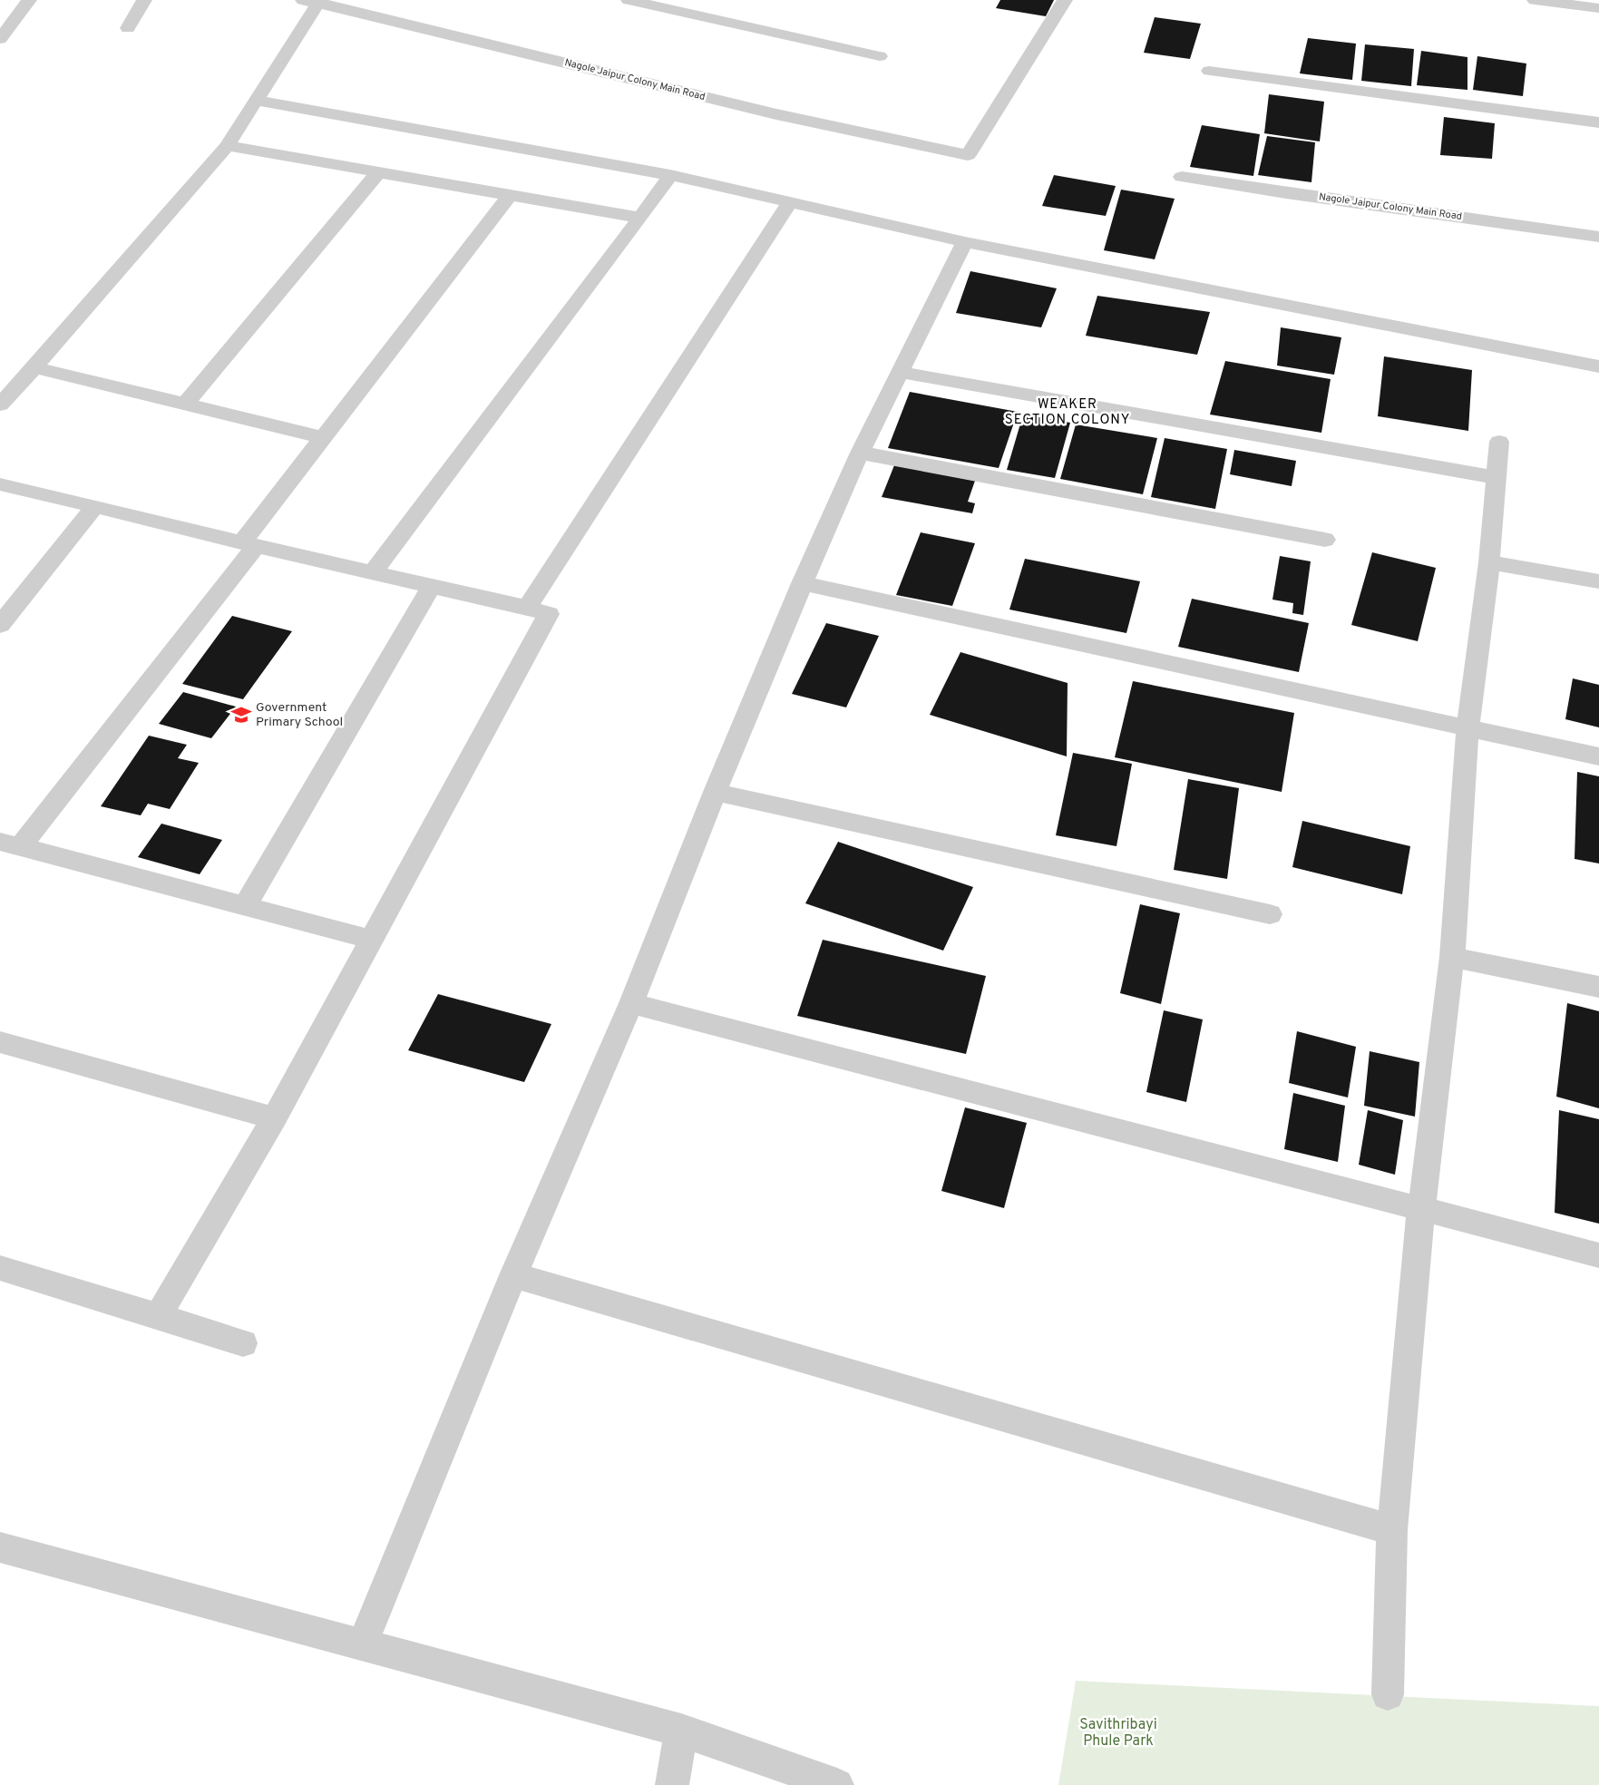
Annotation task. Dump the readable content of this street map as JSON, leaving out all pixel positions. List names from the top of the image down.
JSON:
{
  "streets": {
    "street": ["Nagole Jaipur Colony Main Road"]
  },
  "districts": ["WEAKER SECTION COLONY"],
  "parks": ["Savithribayi Phule Park"],
  "places": {
    "school or university": ["Government Primary School"]
  }
}
